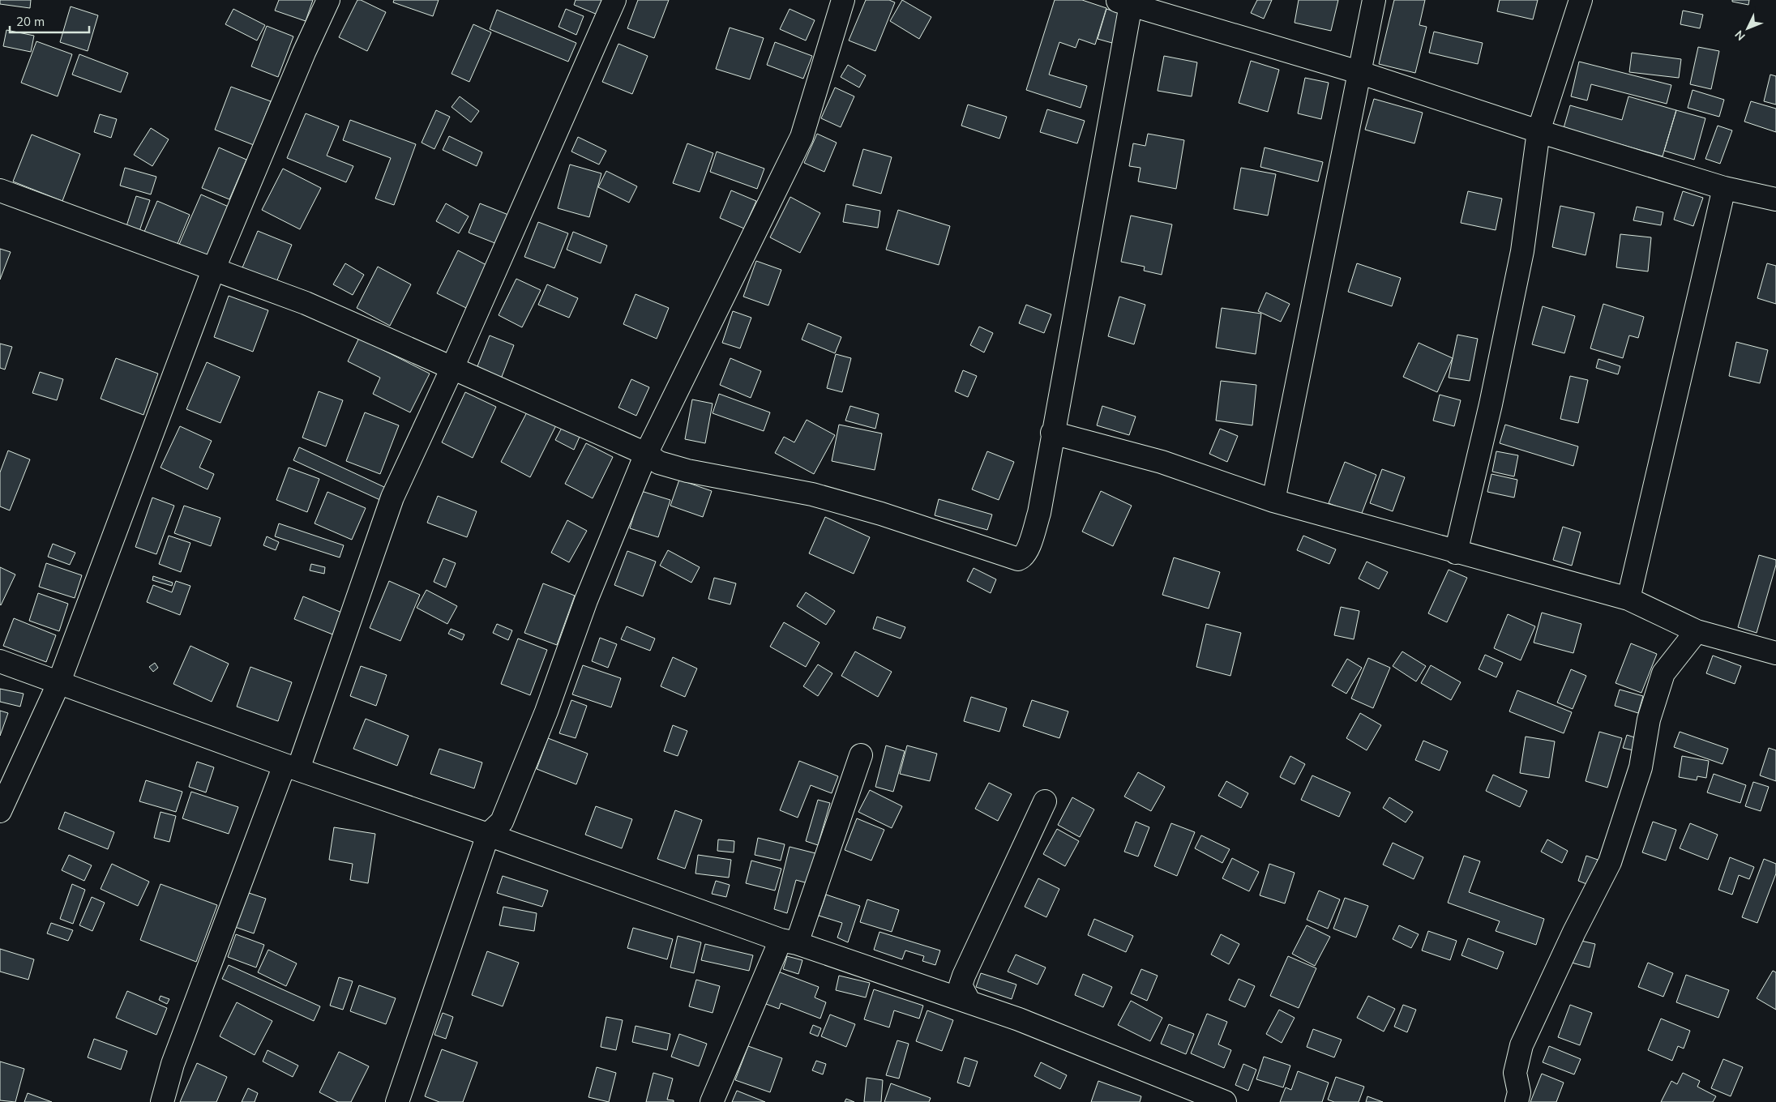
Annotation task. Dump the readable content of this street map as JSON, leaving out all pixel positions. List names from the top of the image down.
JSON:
{
  "scale_bar": "20 m",
  "north": "bottom left"
}
